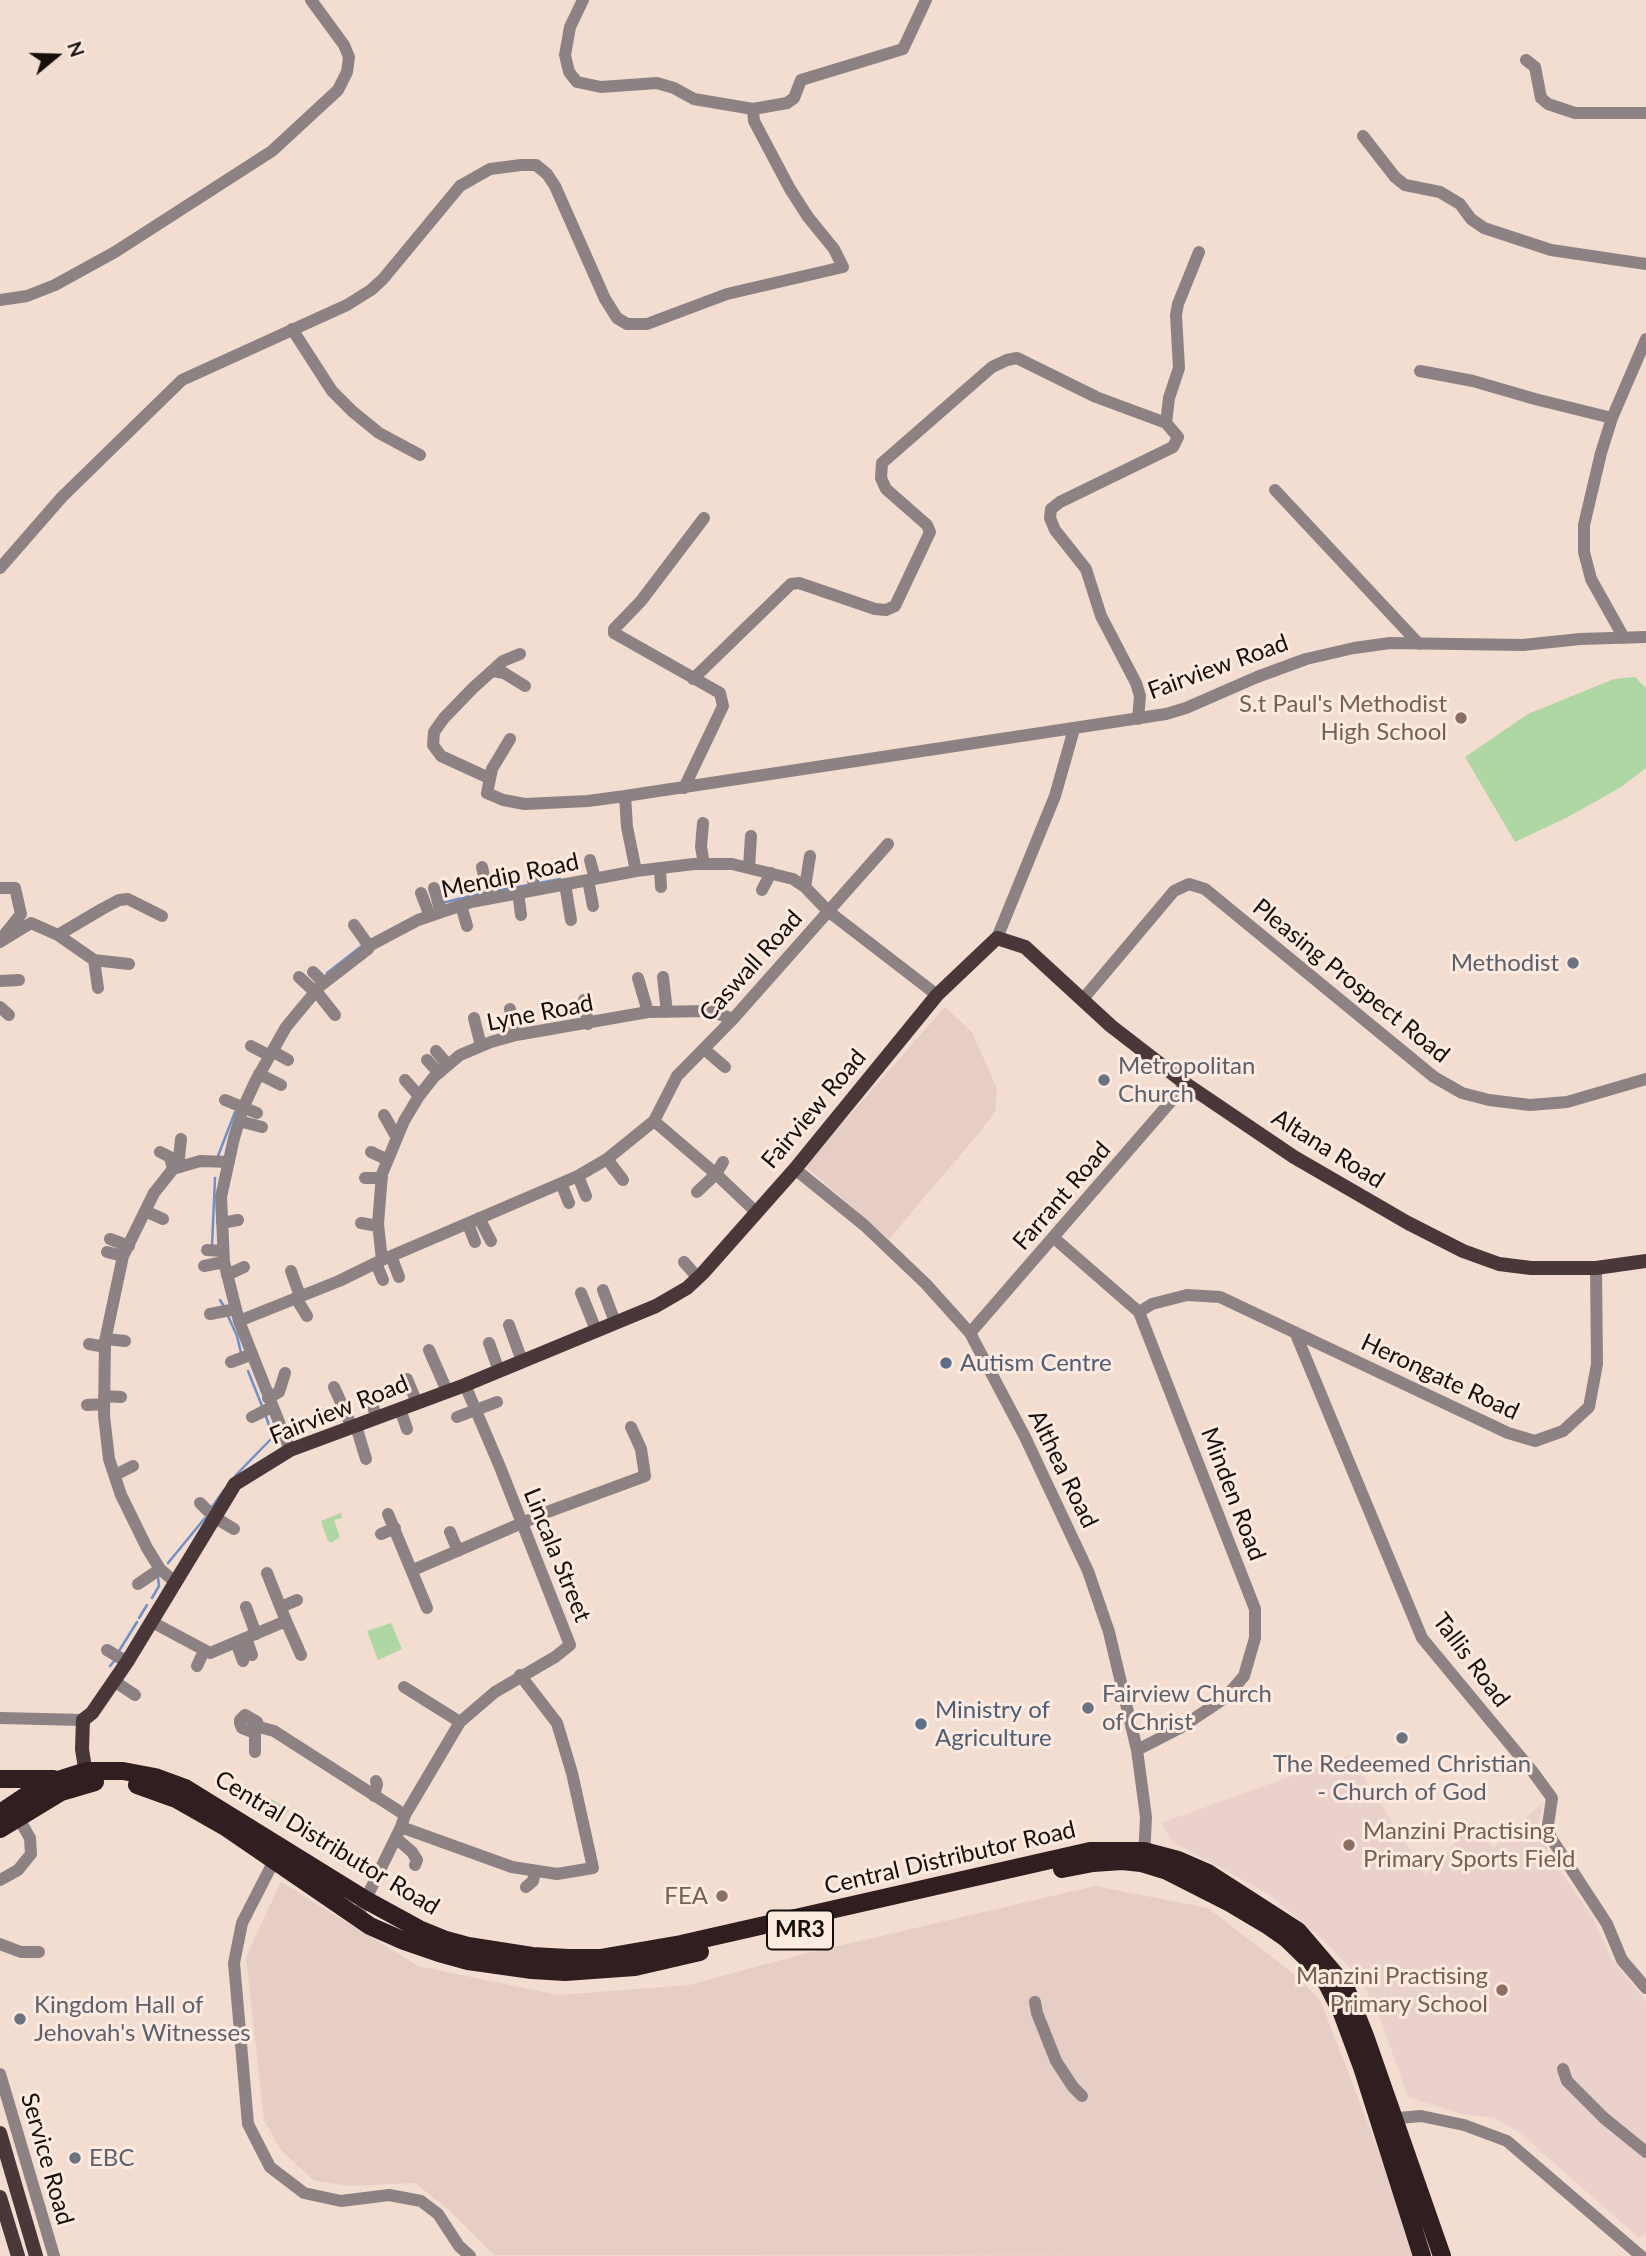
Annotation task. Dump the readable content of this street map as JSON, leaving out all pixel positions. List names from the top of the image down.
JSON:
{
  "streets": {
    "highway": ["Central Distributor Road", "MR3"],
    "main road": ["Fairview Road", "Altana Road"],
    "street": [
      "Mendip Road",
      "Caswall Road",
      "Pleasing Prospect Road",
      "Lyne Road",
      "Farrant Road",
      "Herongate Road",
      "Althea Road",
      "Minden Road",
      "Lincala Street",
      "Tallis Road",
      "Service Road"
    ]
  },
  "crossings": [
    ["Fairview Road", "Mendip Road"],
    ["Fairview Road", "Altana Road"],
    ["Fairview Road", "Althea Road"],
    ["Fairview Road", "Lincala Street"],
    ["Mendip Road", "Caswall Road"],
    ["Caswall Road", "Lyne Road"],
    ["Pleasing Prospect Road", "Altana Road"],
    ["Altana Road", "Farrant Road"],
    ["Altana Road", "Herongate Road"],
    ["Farrant Road", "Althea Road"],
    ["Farrant Road", "Minden Road"],
    ["Herongate Road", "Minden Road"],
    ["Herongate Road", "Tallis Road"],
    ["Althea Road", "Minden Road"],
    ["Althea Road", "Central Distributor Road"],
    ["Lincala Street", "Central Distributor Road"]
  ],
  "places": [
    "S.t Paul's Methodist High School",
    "Methodist",
    "Metropolitan Church",
    "Autism Centre",
    "Fairview Church of Christ",
    "Ministry of Agriculture",
    "The Redeemed Christian - Church of God",
    "Manzini Practising Primary Sports Field",
    "FEA",
    "Manzini Practising Primary School",
    "Kingdom Hall of Jehovah's Witnesses",
    "EBC"
  ],
  "north": "right"
}
